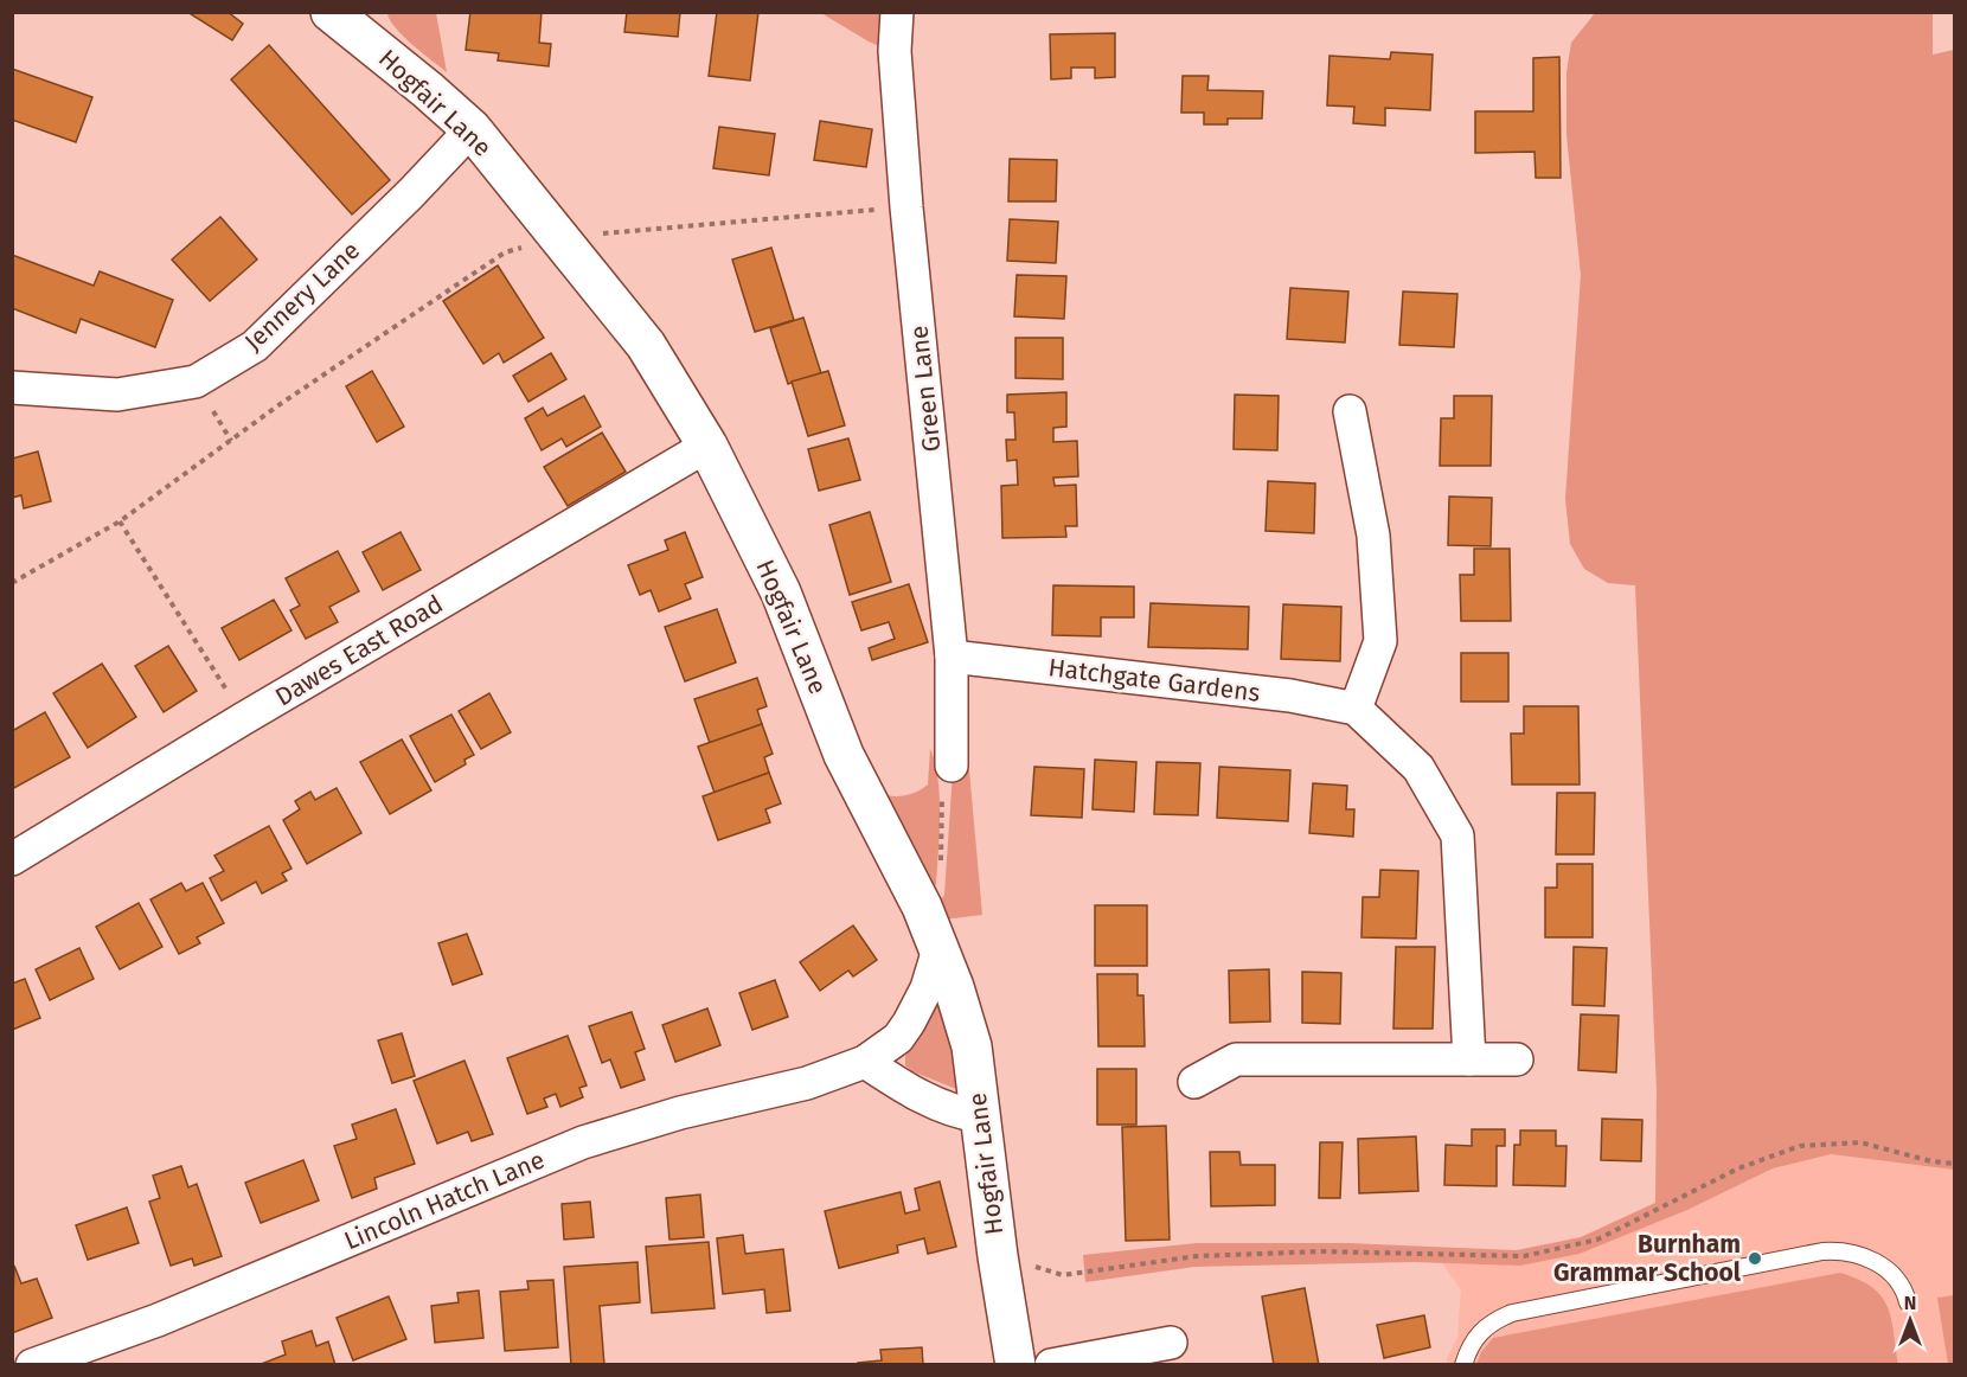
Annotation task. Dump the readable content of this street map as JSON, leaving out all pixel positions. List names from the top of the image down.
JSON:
{
  "streets": {
    "street": [
      "Hogfair Lane",
      "Jennery Lane",
      "Green Lane",
      "Dawes East Road",
      "Hatchgate Gardens",
      "Lincoln Hatch Lane"
    ]
  },
  "crossings": [
    ["Hogfair Lane", "Jennery Lane"],
    ["Hogfair Lane", "Dawes East Road"],
    ["Hogfair Lane", "Lincoln Hatch Lane"],
    ["Green Lane", "Hatchgate Gardens"]
  ],
  "places": ["Burnham Grammar School"],
  "north": "top"
}
